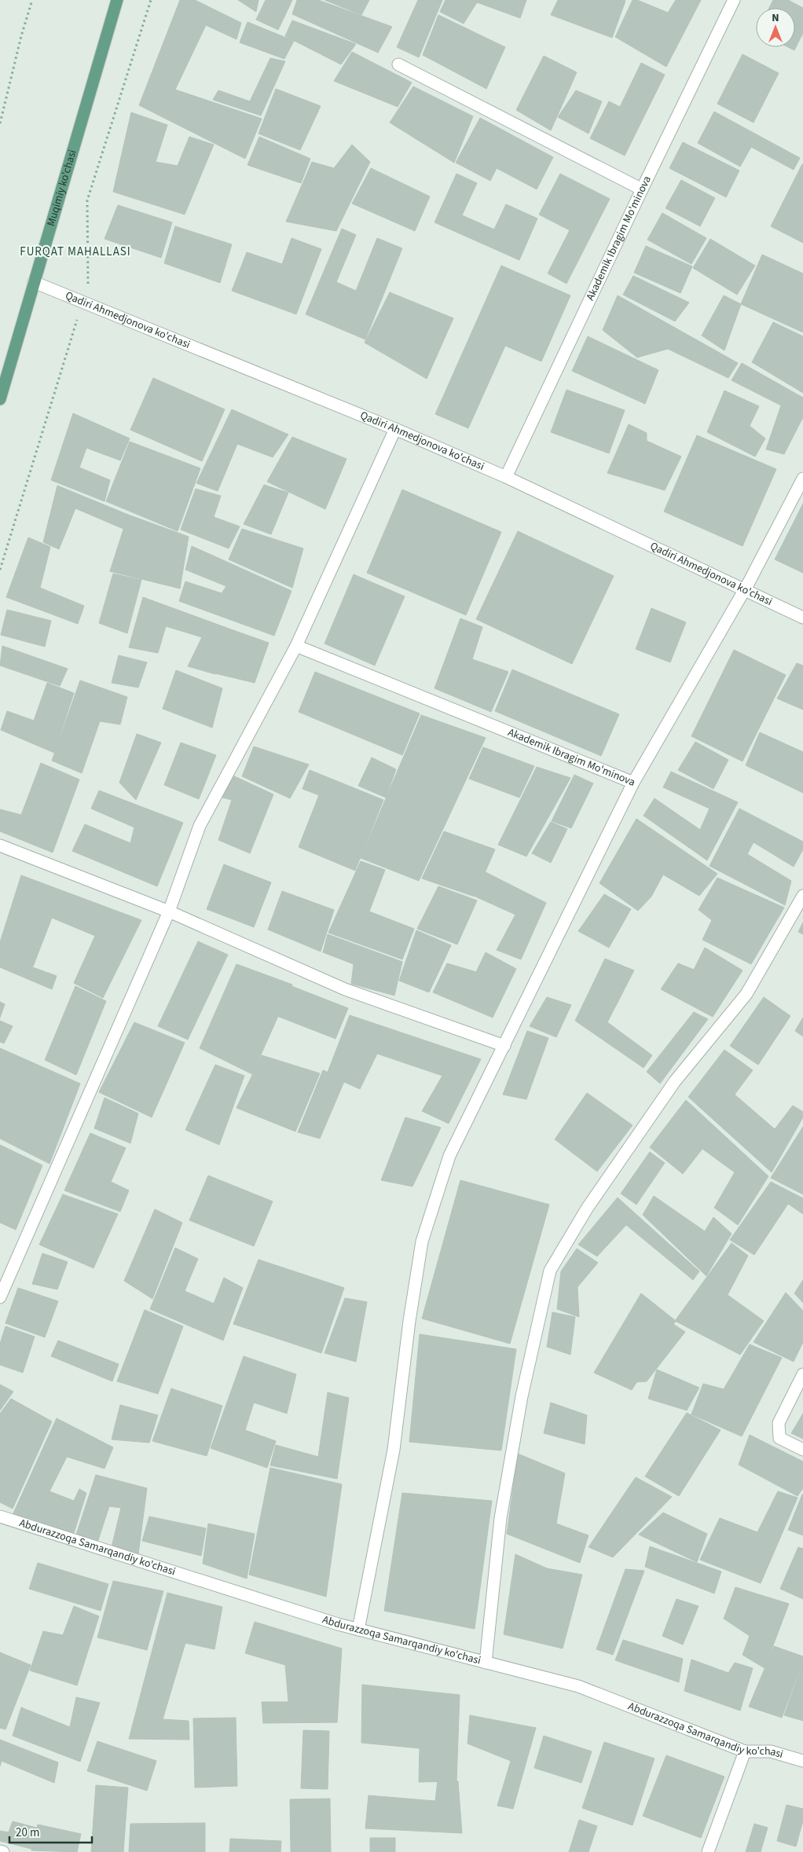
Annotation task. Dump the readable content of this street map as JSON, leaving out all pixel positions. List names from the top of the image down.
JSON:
{
  "streets": {
    "main road": ["Muqimiy ko'chasi"],
    "street": ["Akademik Ibragim Mo'minova", "Qadiri Ahmedjonova ko'chasi", "Abdurazzoqa Samarqandiy ko'chasi"]
  },
  "crossings": [
    ["Muqimiy ko'chasi", "Qadiri Ahmedjonova ko'chasi"],
    ["Akademik Ibragim Mo'minova", "Qadiri Ahmedjonova ko'chasi"]
  ],
  "districts": ["FURQAT MAHALLASI"],
  "scale_bar": "20 m",
  "north": "top"
}
